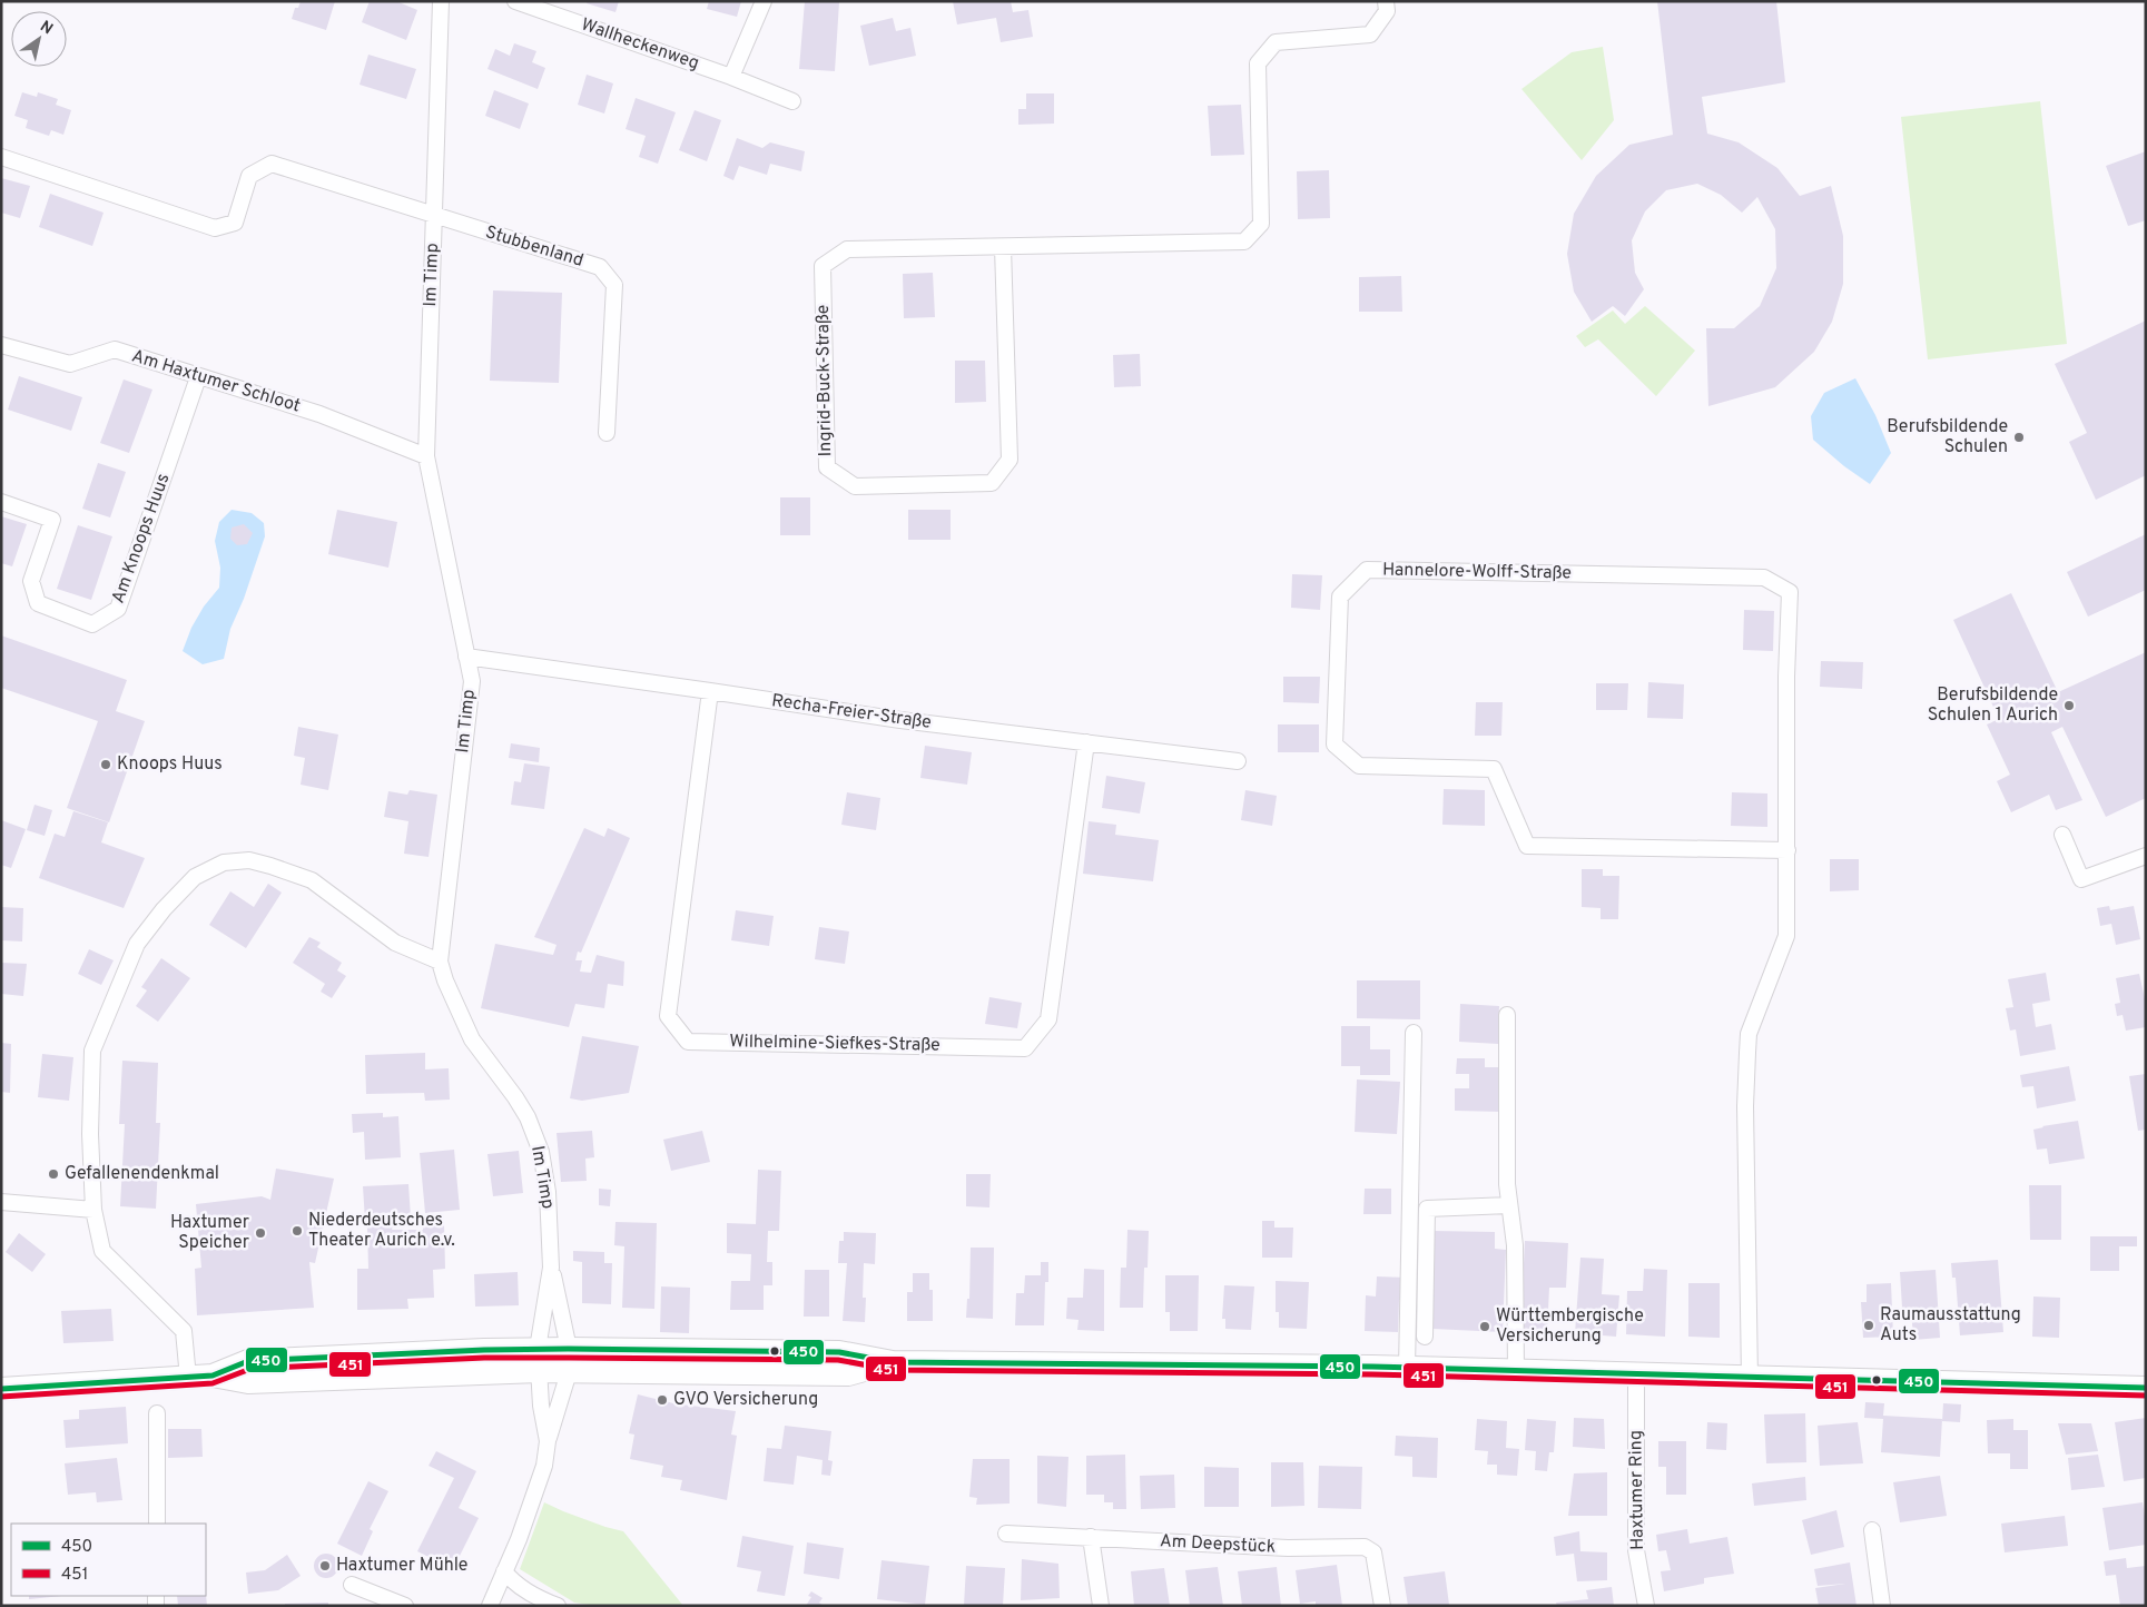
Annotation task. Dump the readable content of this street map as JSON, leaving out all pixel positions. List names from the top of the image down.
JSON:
{
  "streets": {
    "street": [
      "Wallheckenweg",
      "Stubbenland",
      "Im Timp",
      "Ingrid-Buck-Straße",
      "Am Haxtumer Schloot",
      "Am Knoops Huus",
      "Hannelore-Wolff-Straße",
      "Recha-Freier-Straße",
      "Wilhelmine-Siefkes-Straße",
      "Haxtumer Ring",
      "Am Deepstück"
    ]
  },
  "crossings": [
    ["Stubbenland", "Im Timp"],
    ["Im Timp", "Am Haxtumer Schloot"],
    ["Im Timp", "Recha-Freier-Straße"],
    ["Am Haxtumer Schloot", "Am Knoops Huus"],
    ["Recha-Freier-Straße", "Wilhelmine-Siefkes-Straße"]
  ],
  "places": [
    "Berufsbildende Schulen",
    "Berufsbildende Schulen 1 Aurich",
    "Knoops Huus",
    "Gefallenendenkmal",
    "Niederdeutsches Theater Aurich e.v.",
    "Haxtumer Speicher",
    "Raumausstattung Auts",
    "Württembergische Versicherung",
    "GVO Versicherung",
    "Haxtumer Mühle"
  ],
  "lines": ["transit line 450", "transit line 451"],
  "legend": ["450", "451"],
  "north": "top right"
}
